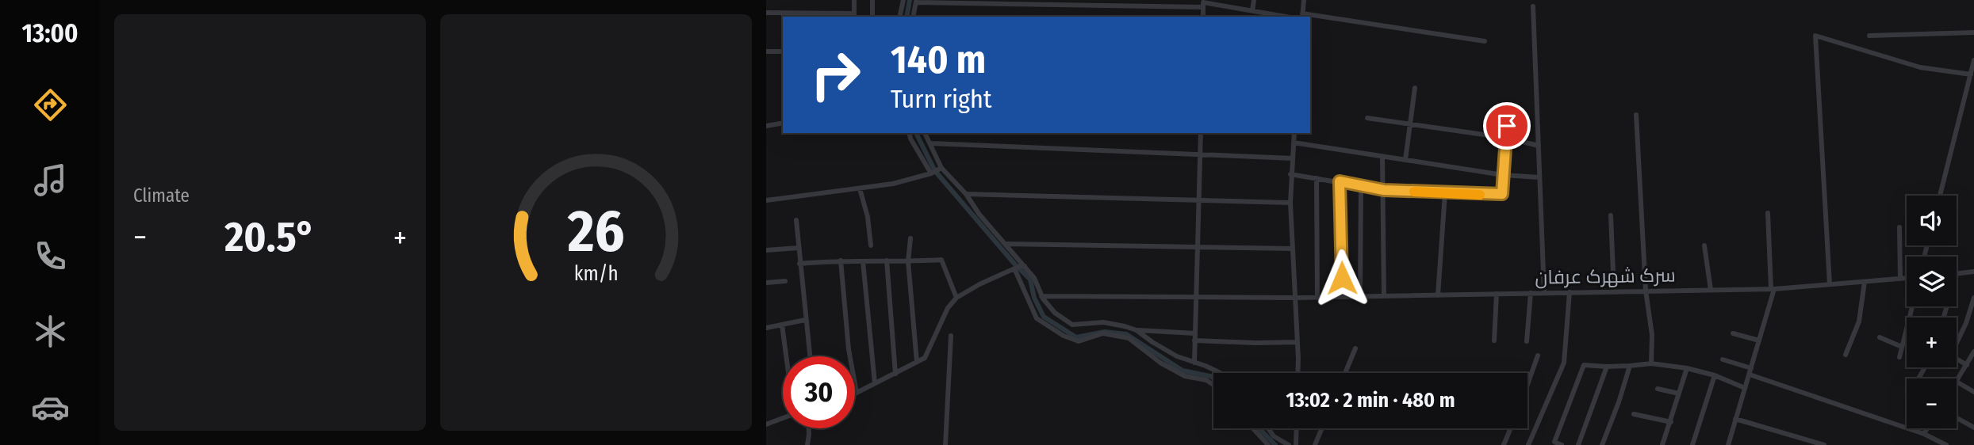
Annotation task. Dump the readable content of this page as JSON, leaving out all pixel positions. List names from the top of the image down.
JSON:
{
  "streets": {
    "street": ["سرک شهرک عرفان"]
  },
  "page": {
    "tabs": "13:00",
    "tile": "Climate",
    "turn": ["140 m", "Turn right"],
    "map_buttons": ["+", "−"],
    "heat": ["−", "20.5°", "+"],
    "limit": "30",
    "trip": "13:02 · 2 min · 480 m",
    "gauge": ["26", "km/h"]
  }
}
